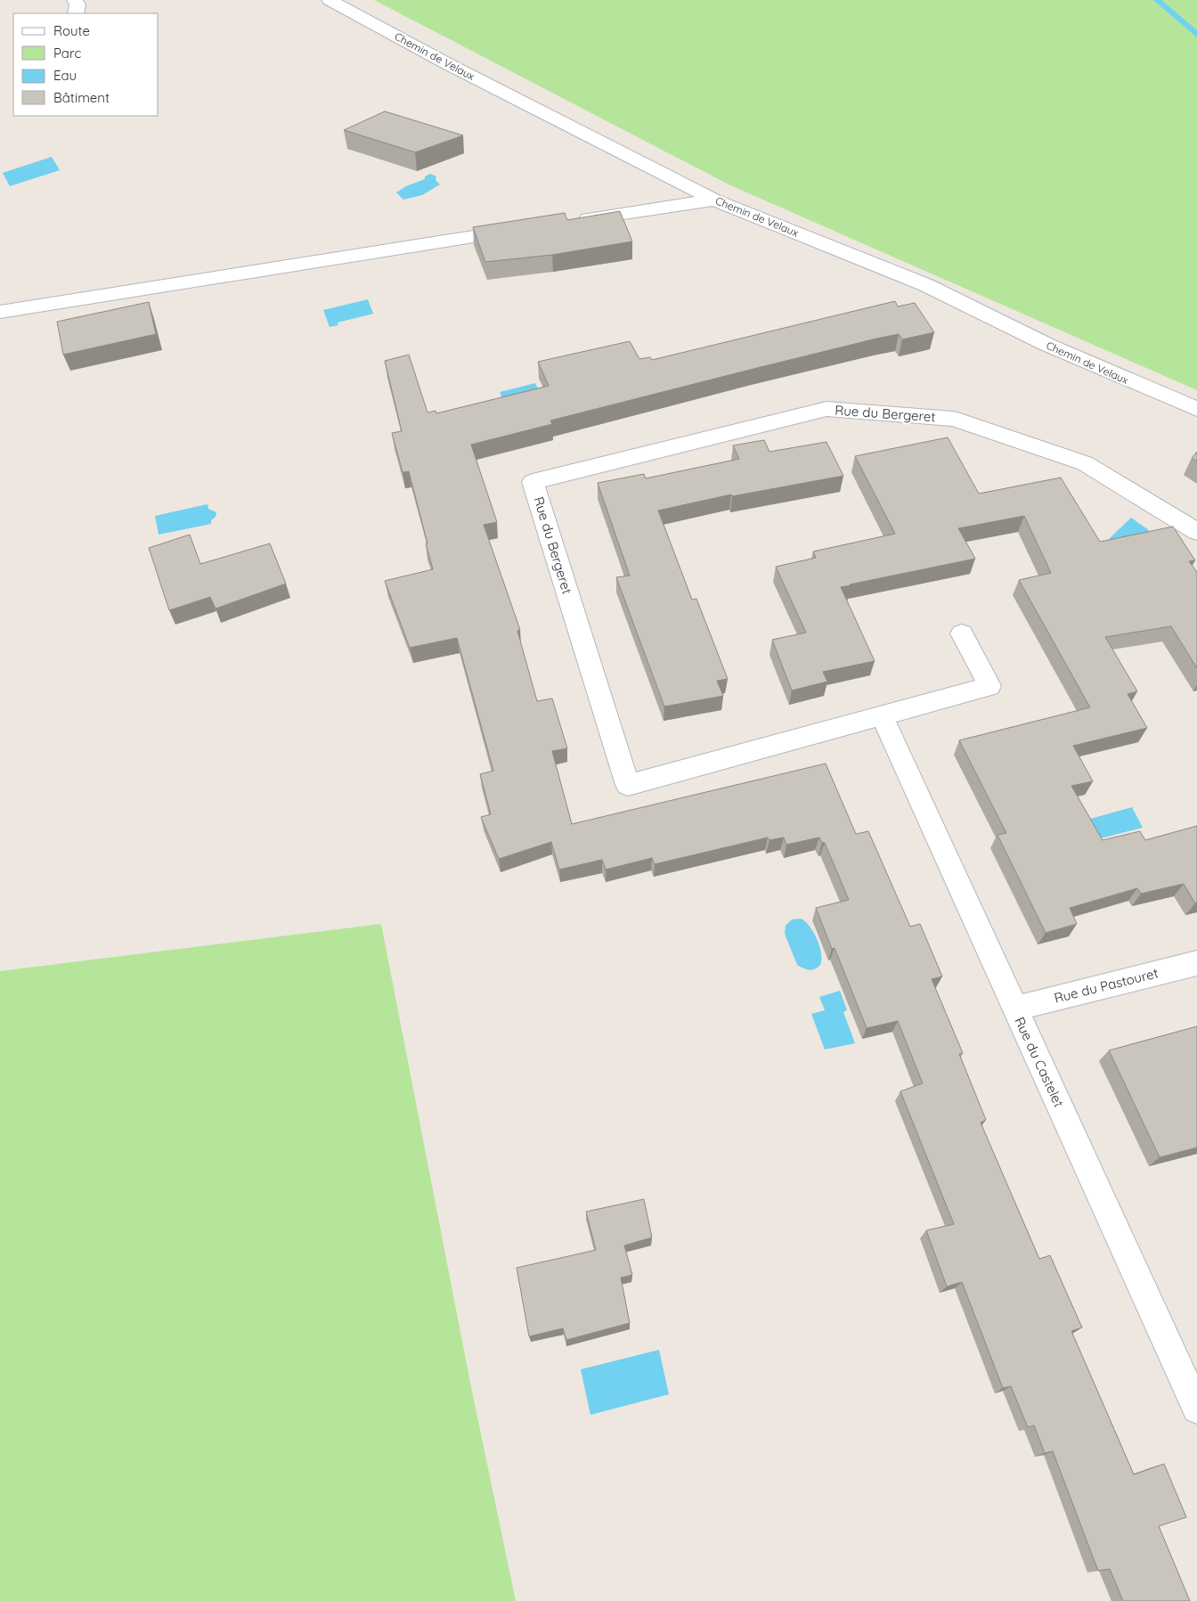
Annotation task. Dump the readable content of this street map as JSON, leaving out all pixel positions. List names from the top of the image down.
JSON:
{
  "streets": {
    "street": [
      "Chemin de Velaux",
      "Rue du Bergeret",
      "Rue du Pastouret",
      "Rue du Castelet"
    ]
  },
  "crossings": [
    ["Rue du Bergeret", "Rue du Castelet"],
    ["Rue du Pastouret", "Rue du Castelet"]
  ],
  "legend": [
    "Route",
    "Parc",
    "Eau",
    "Bâtiment"
  ]
}
